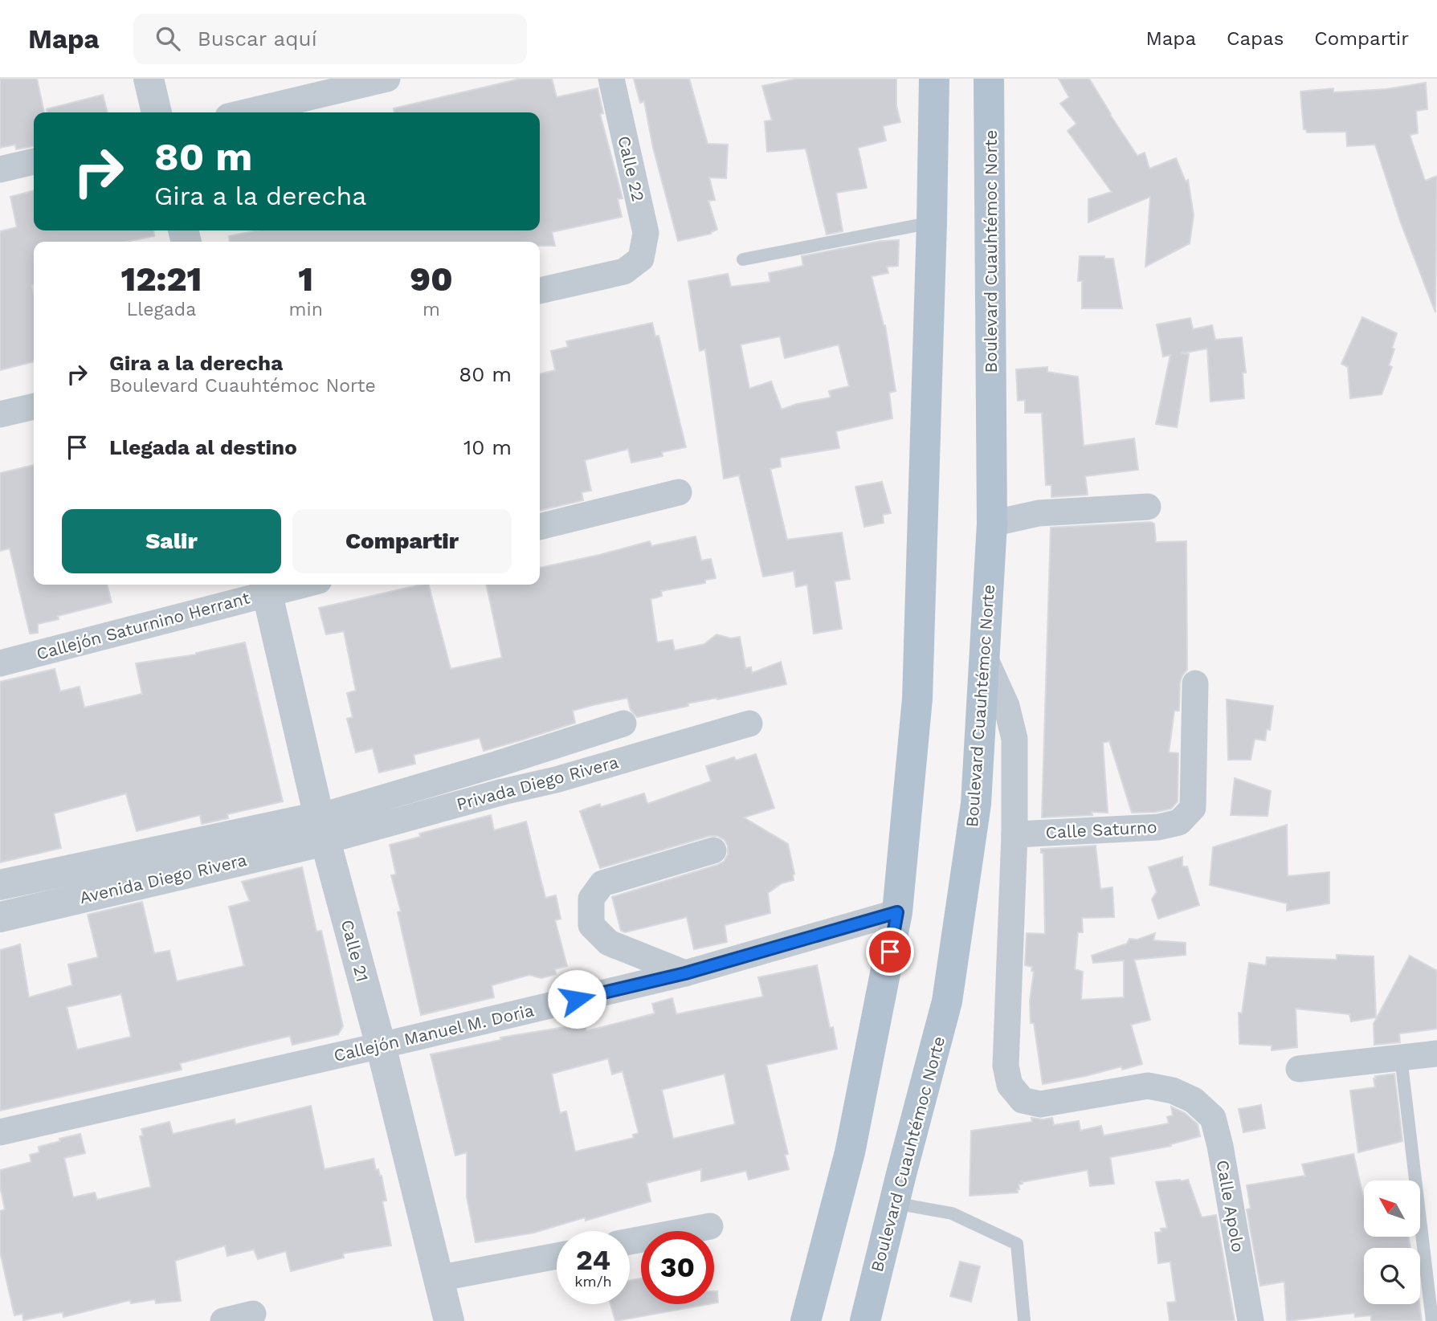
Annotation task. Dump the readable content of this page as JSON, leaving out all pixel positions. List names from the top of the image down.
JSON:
{
  "streets": {
    "main road": ["Boulevard Cuauhtémoc Norte"],
    "street": [
      "Calle 22",
      "Callejón Saturnino Herrant",
      "Privada Diego Rivera",
      "Calle Saturno",
      "Avenida Diego Rivera",
      "Calle 21",
      "Callejón Manuel M. Doria",
      "Calle Apolo"
    ]
  },
  "crossings": [
    ["Callejón Saturnino Herrant", "Calle 21"],
    ["Privada Diego Rivera", "Avenida Diego Rivera"],
    ["Privada Diego Rivera", "Calle 21"],
    ["Calle Saturno", "Calle Apolo"],
    ["Avenida Diego Rivera", "Calle 21"],
    ["Calle 21", "Callejón Manuel M. Doria"]
  ],
  "north": "top left",
  "page": {
    "header": "Mapa",
    "search": "Buscar aquí",
    "nav": ["Mapa", "Capas", "Compartir"],
    "turn": ["80 m", "Gira a la derecha"],
    "eta": [
      "12:21",
      "Llegada",
      "1",
      "min",
      "90",
      "m"
    ],
    "list": [
      {
        "name": "Gira a la derecha",
        "note": "Boulevard Cuauhtémoc Norte",
        "value": "80 m"
      },
      {
        "name": "Llegada al destino",
        "value": "10 m"
      }
    ],
    "buttons": ["Salir", "Compartir"],
    "speed": "24 km/h",
    "limit": "30"
  }
}
